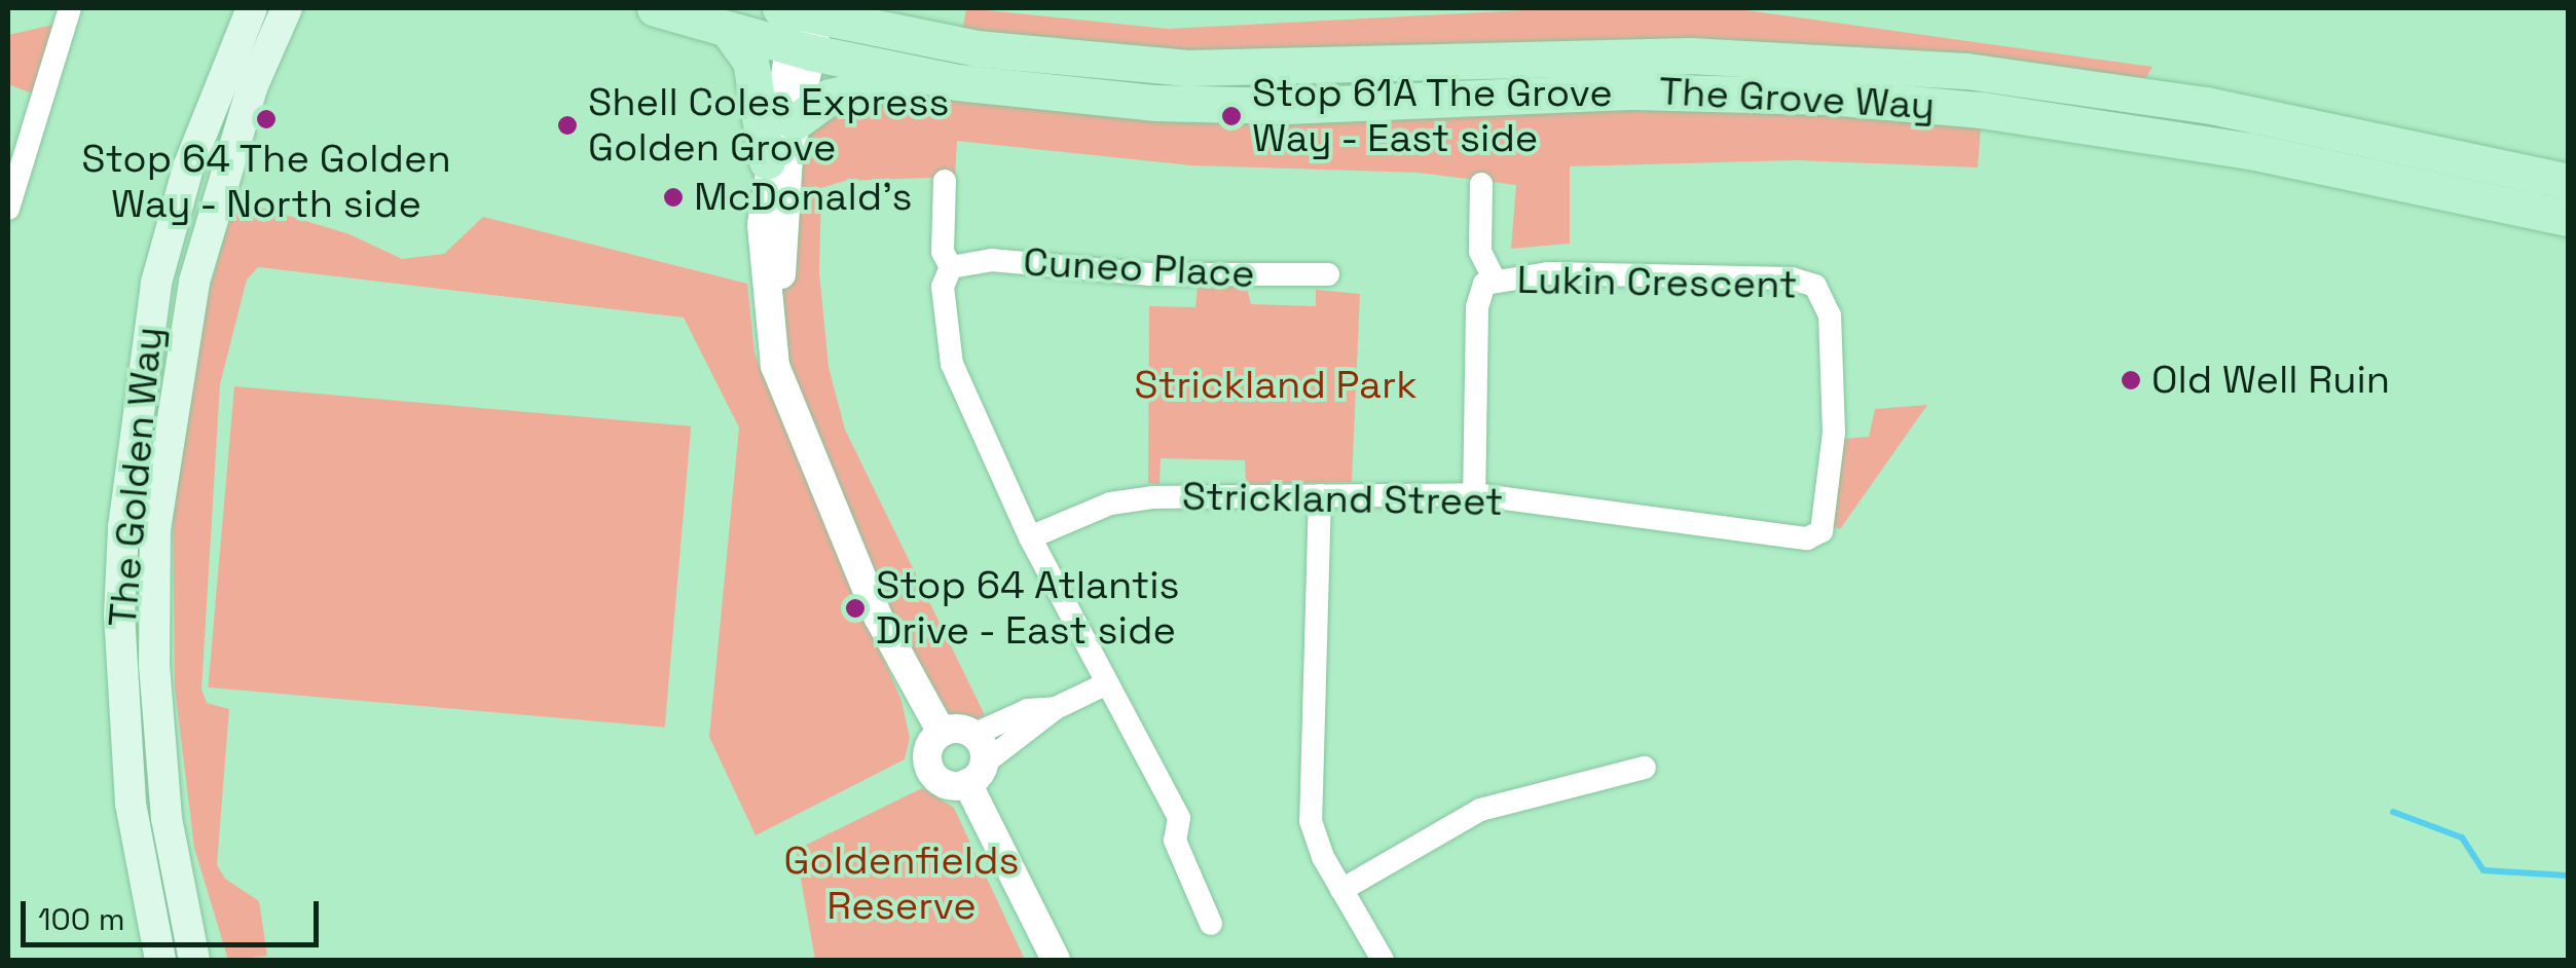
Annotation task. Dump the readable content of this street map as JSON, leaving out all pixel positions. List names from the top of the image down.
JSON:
{
  "streets": {
    "main road": ["The Grove Way", "The Golden Way"],
    "street": ["Cuneo Place", "Lukin Crescent", "Strickland Street"]
  },
  "crossings": [
    ["Lukin Crescent", "Strickland Street"]
  ],
  "parks": ["Strickland Park", "Goldenfields Reserve"],
  "places": [
    "Stop 61A The Grove Way - East side",
    "Stop 64 The Golden Way - North side",
    "Shell Coles Express Golden Grove",
    "McDonald's",
    "Old Well Ruin",
    "Stop 64 Atlantis Drive - East side"
  ],
  "scale_bar": "100 m"
}
